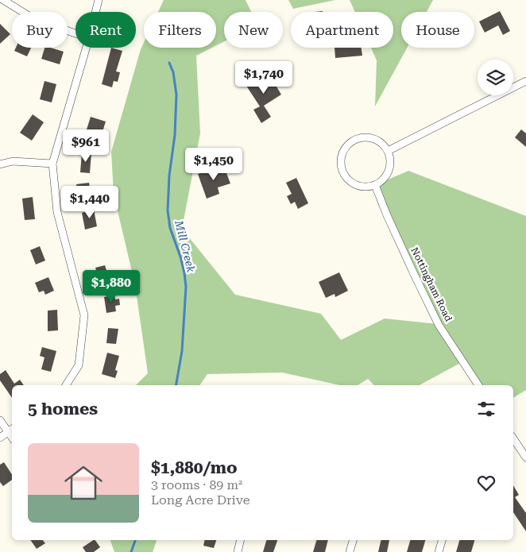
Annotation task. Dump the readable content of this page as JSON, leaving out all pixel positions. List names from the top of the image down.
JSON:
{
  "streets": {
    "street": ["Nottingham Road"]
  },
  "water": ["Mill Creek"],
  "page": {
    "chip": [
      "Buy",
      "Rent",
      "Filters",
      "New",
      "Apartment",
      "House"
    ],
    "price": [
      "$1,740",
      "$961",
      "$1,450",
      "$1,440",
      "$1,880"
    ],
    "heading": "5 homes",
    "list": [
      {
        "name": "$1,880/mo",
        "note": "3 rooms · 89 m² · Long Acre Drive"
      }
    ]
  }
}
